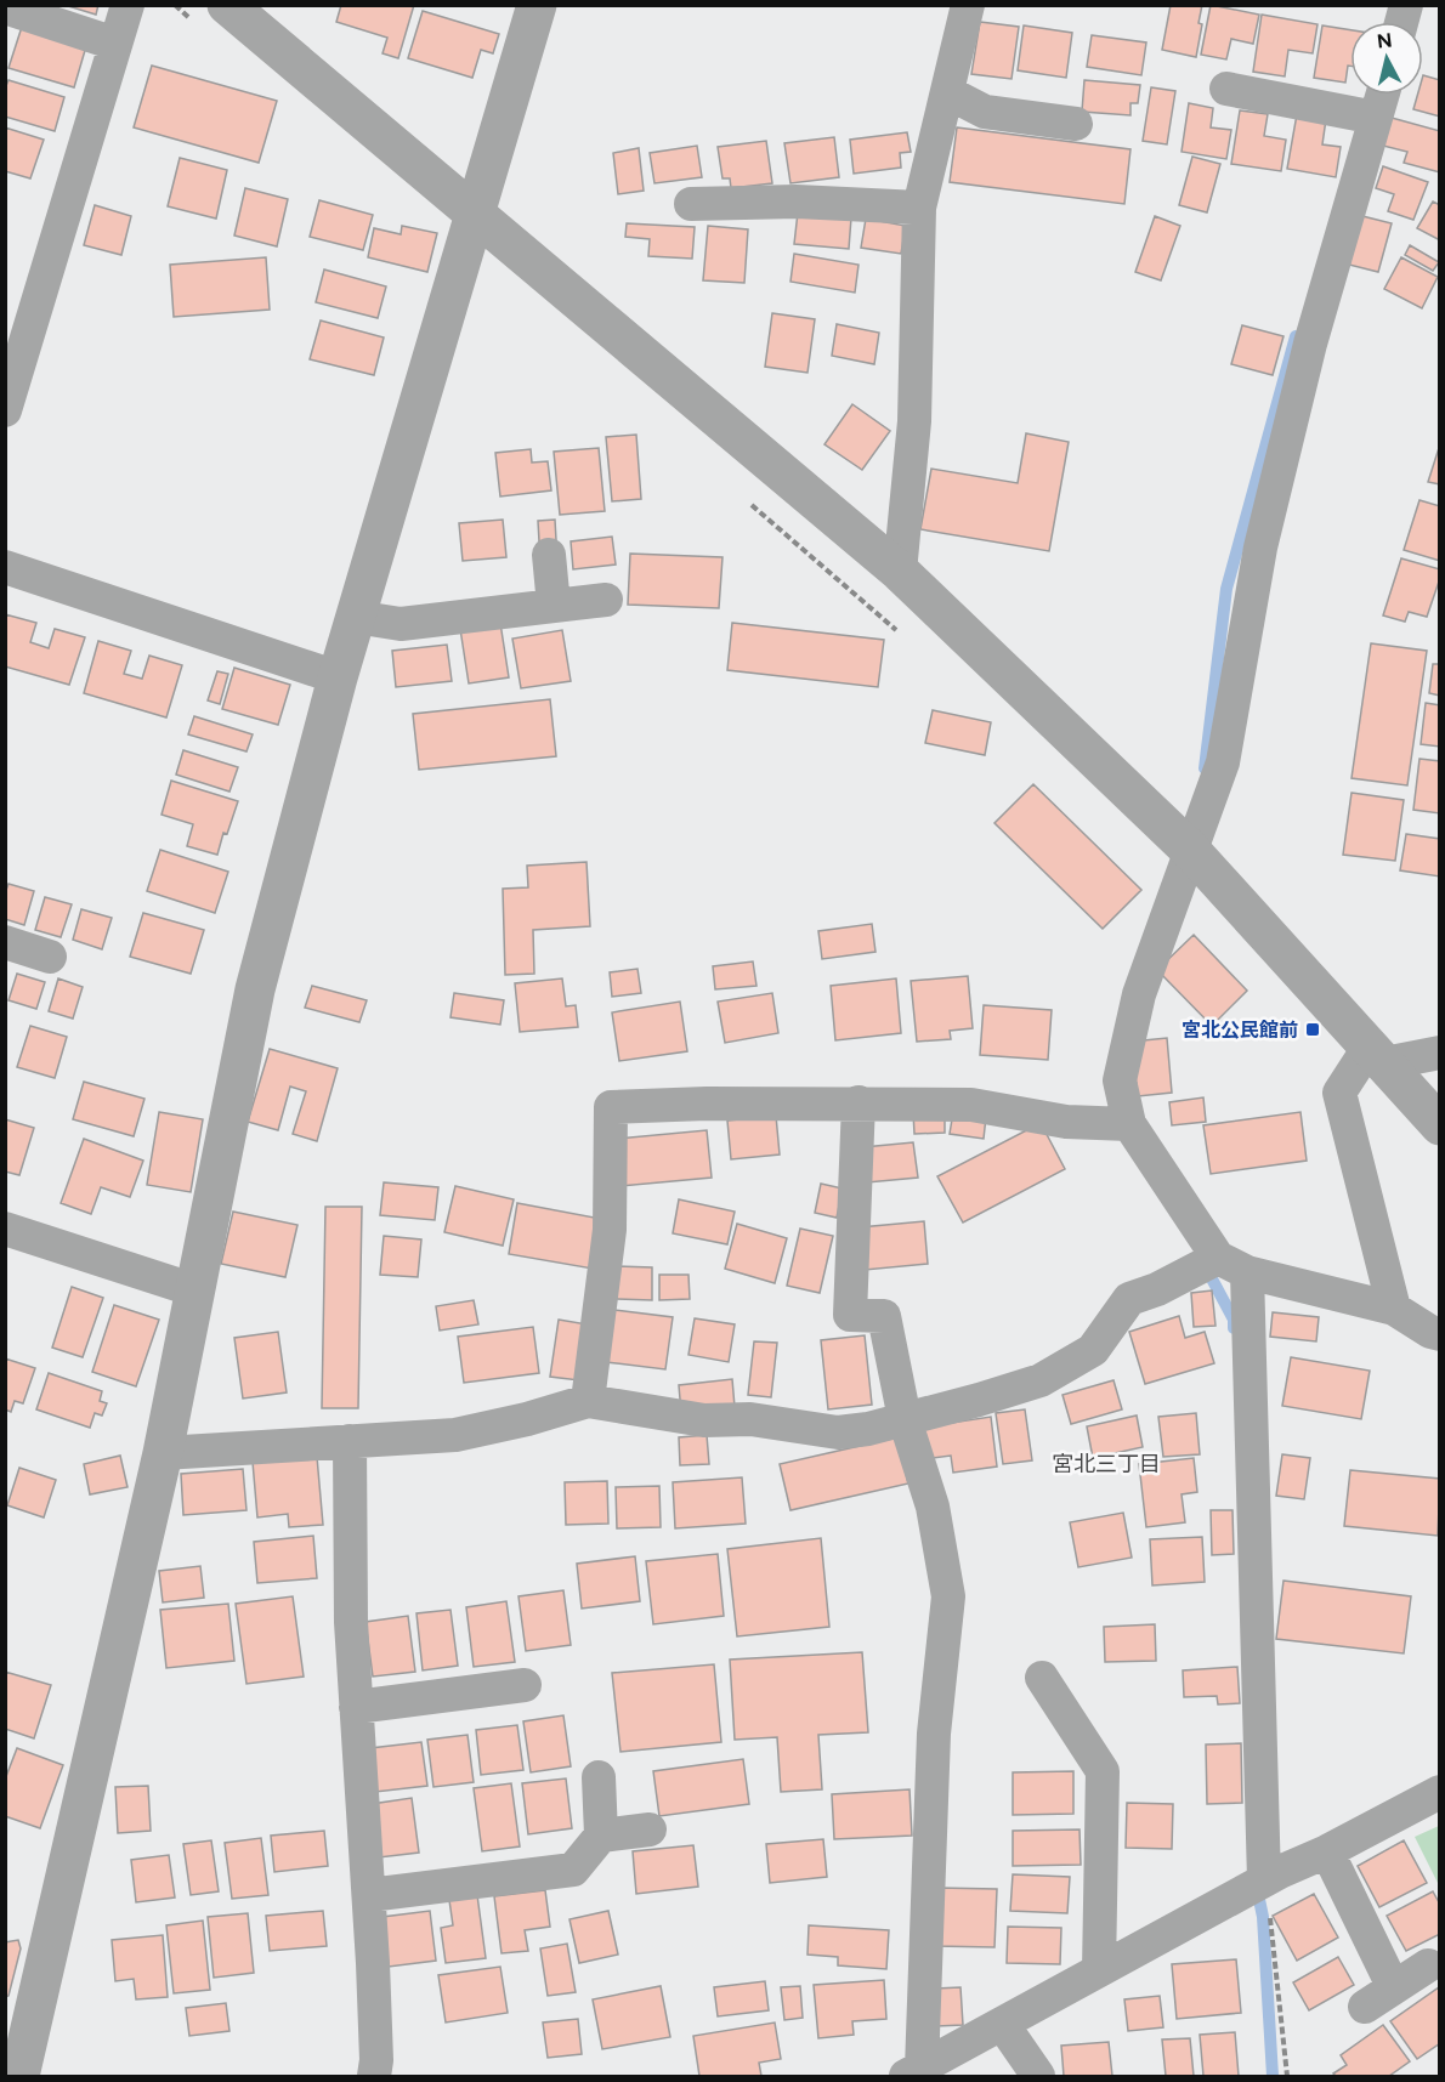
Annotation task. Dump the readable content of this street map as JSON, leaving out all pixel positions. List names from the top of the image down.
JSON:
{
  "districts": ["宮北三丁目"],
  "places": {
    "transit": ["宮北公民館前"]
  },
  "north": "top"
}
